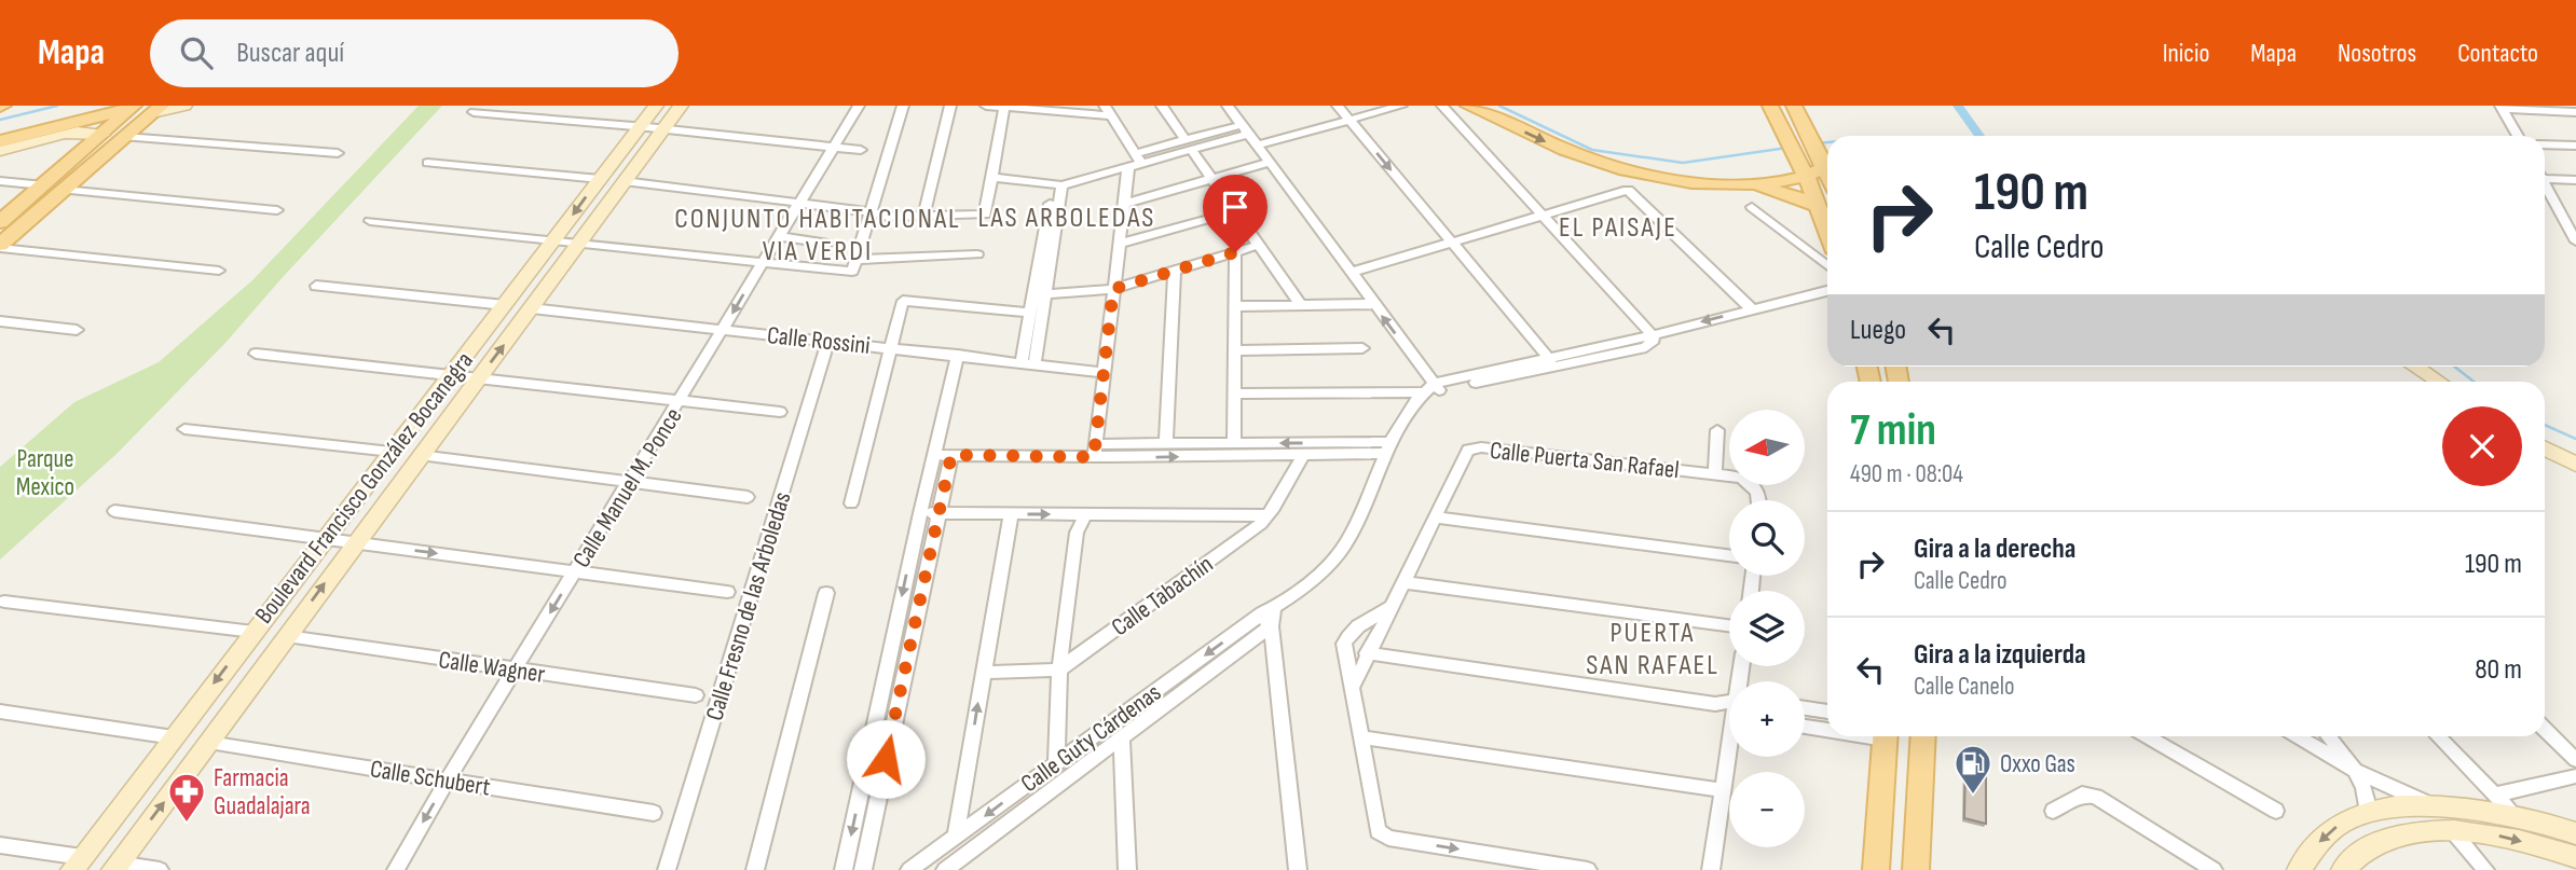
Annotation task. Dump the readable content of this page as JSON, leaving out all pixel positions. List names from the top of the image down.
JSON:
{
  "streets": {
    "main road": ["Boulevard Francisco González Bocanegra"],
    "street": [
      "Calle Rossini",
      "Calle Puerta San Rafael",
      "Calle Manuel M. Ponce",
      "Calle Tabachín",
      "Calle Fresno de las Arboledas",
      "Calle Wagner",
      "Calle Guty Cárdenas",
      "Calle Schubert"
    ]
  },
  "crossings": [
    ["Calle Rossini", "Boulevard Francisco González Bocanegra"],
    ["Calle Rossini", "Calle Manuel M. Ponce"],
    ["Calle Rossini", "Calle Fresno de las Arboledas"],
    ["Boulevard Francisco González Bocanegra", "Calle Wagner"],
    ["Boulevard Francisco González Bocanegra", "Calle Schubert"],
    ["Calle Manuel M. Ponce", "Calle Wagner"],
    ["Calle Manuel M. Ponce", "Calle Schubert"]
  ],
  "districts": [
    "LAS ARBOLEDAS",
    "CONJUNTO HABITACIONAL VIA VERDI",
    "EL PAISAJE",
    "PUERTA SAN RAFAEL"
  ],
  "parks": ["Parque Mexico"],
  "places": {
    "fuel station": ["Oxxo Gas"],
    "pharmacy": ["Farmacia Guadalajara"]
  },
  "north": "left",
  "page": {
    "header": "Mapa",
    "search": "Buscar aquí",
    "nav": [
      "Inicio",
      "Mapa",
      "Nosotros",
      "Contacto"
    ],
    "turn": ["190 m", "Calle Cedro"],
    "then": "Luego",
    "heading": ["7 min", "490 m · 08:04"],
    "map_buttons": ["+", "−"],
    "list": [
      {
        "name": "Gira a la derecha",
        "note": "Calle Cedro",
        "value": "190 m"
      },
      {
        "name": "Gira a la izquierda",
        "note": "Calle Canelo",
        "value": "80 m"
      }
    ]
  }
}
